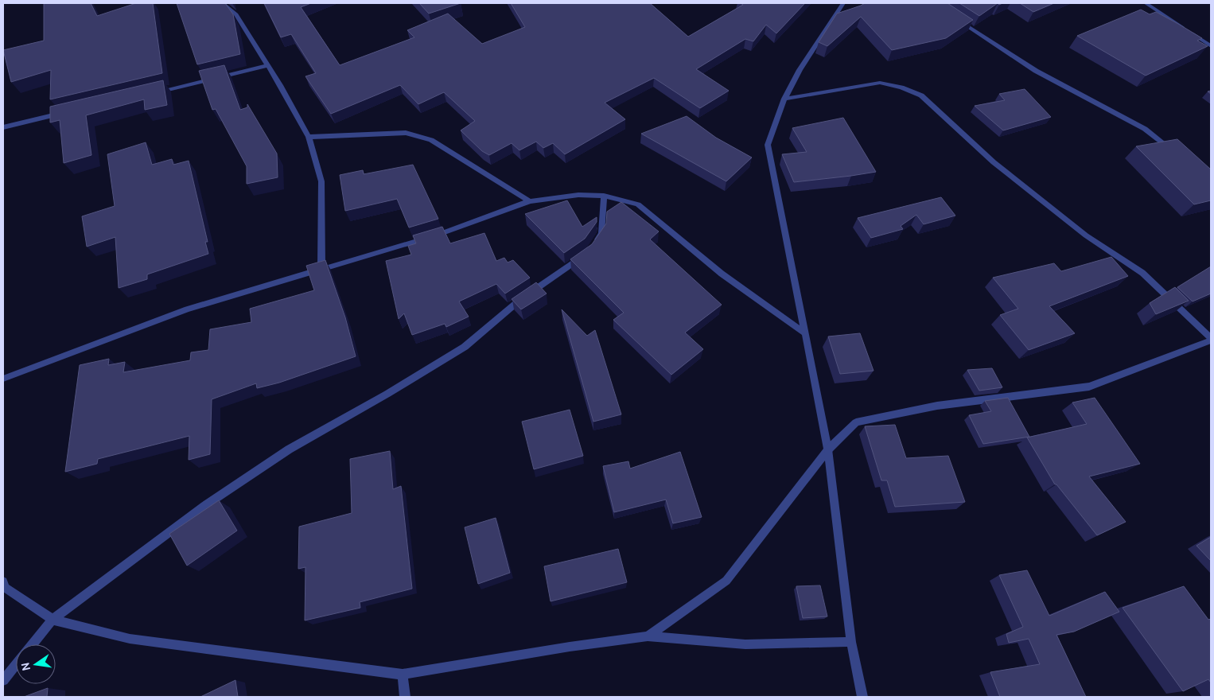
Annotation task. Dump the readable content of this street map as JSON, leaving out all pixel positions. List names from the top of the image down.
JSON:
{
  "north": "left"
}
